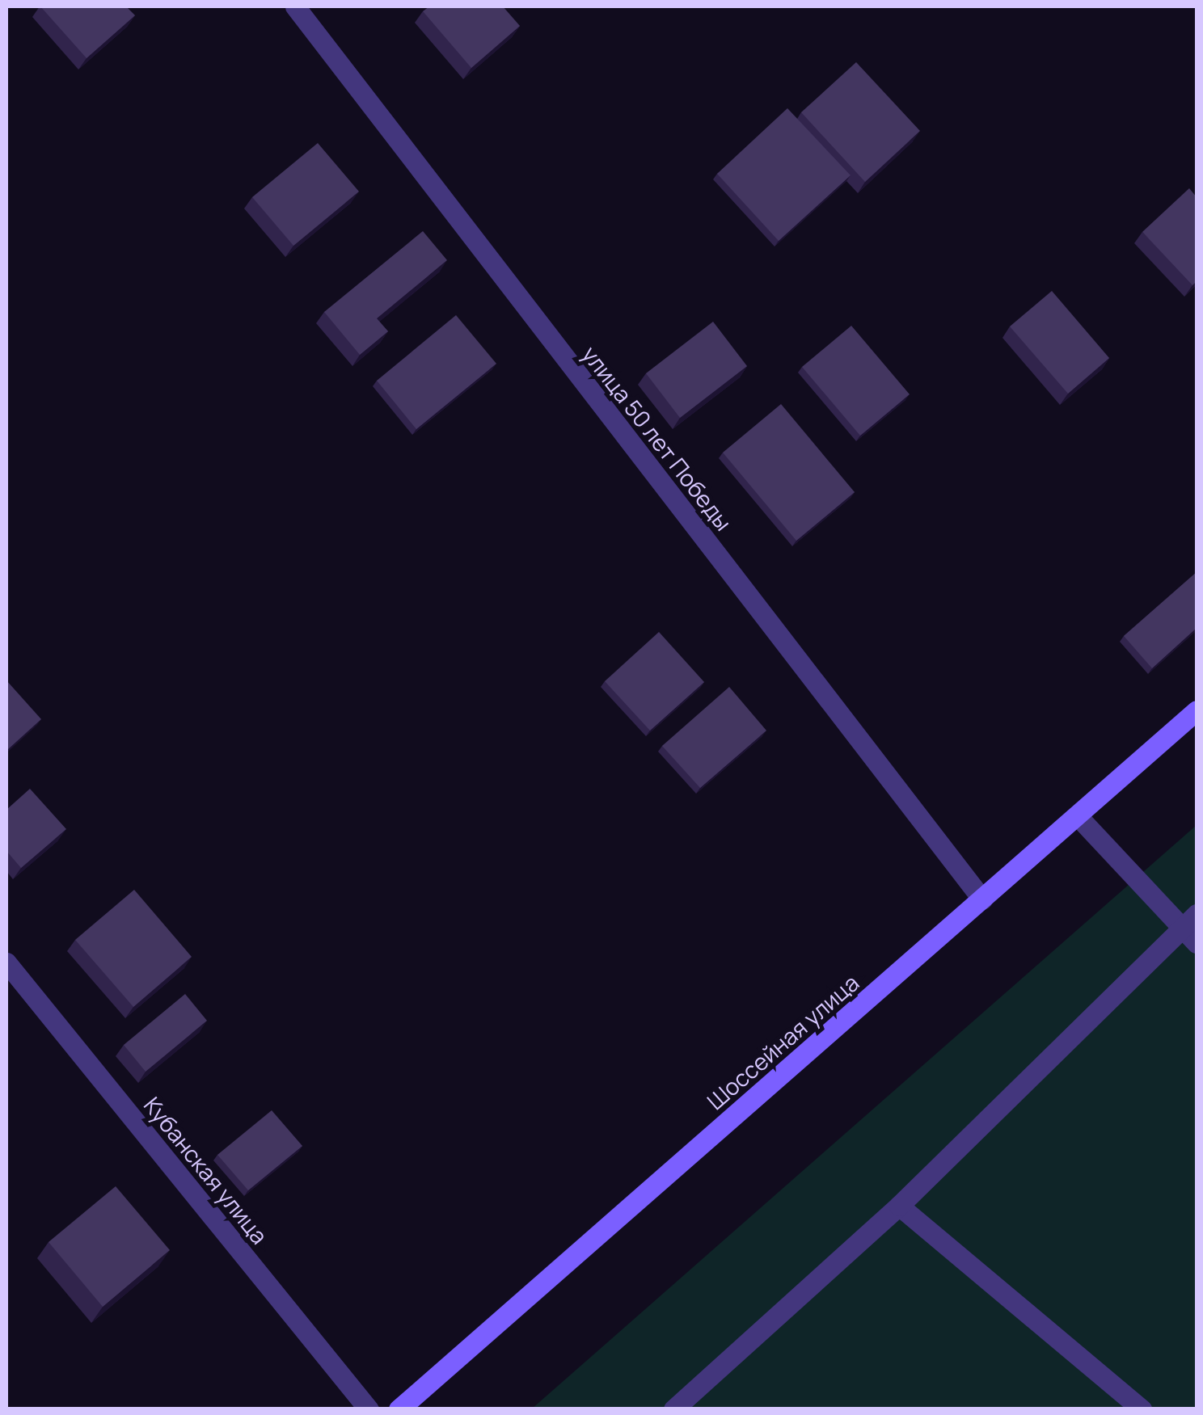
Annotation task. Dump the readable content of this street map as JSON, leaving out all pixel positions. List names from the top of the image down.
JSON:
{
  "streets": {
    "main road": ["Шоссейная улица"],
    "street": ["улица 50 лет Победы", "Кубанская улица"]
  },
  "crossings": [
    ["улица 50 лет Победы", "Шоссейная улица"]
  ]
}
